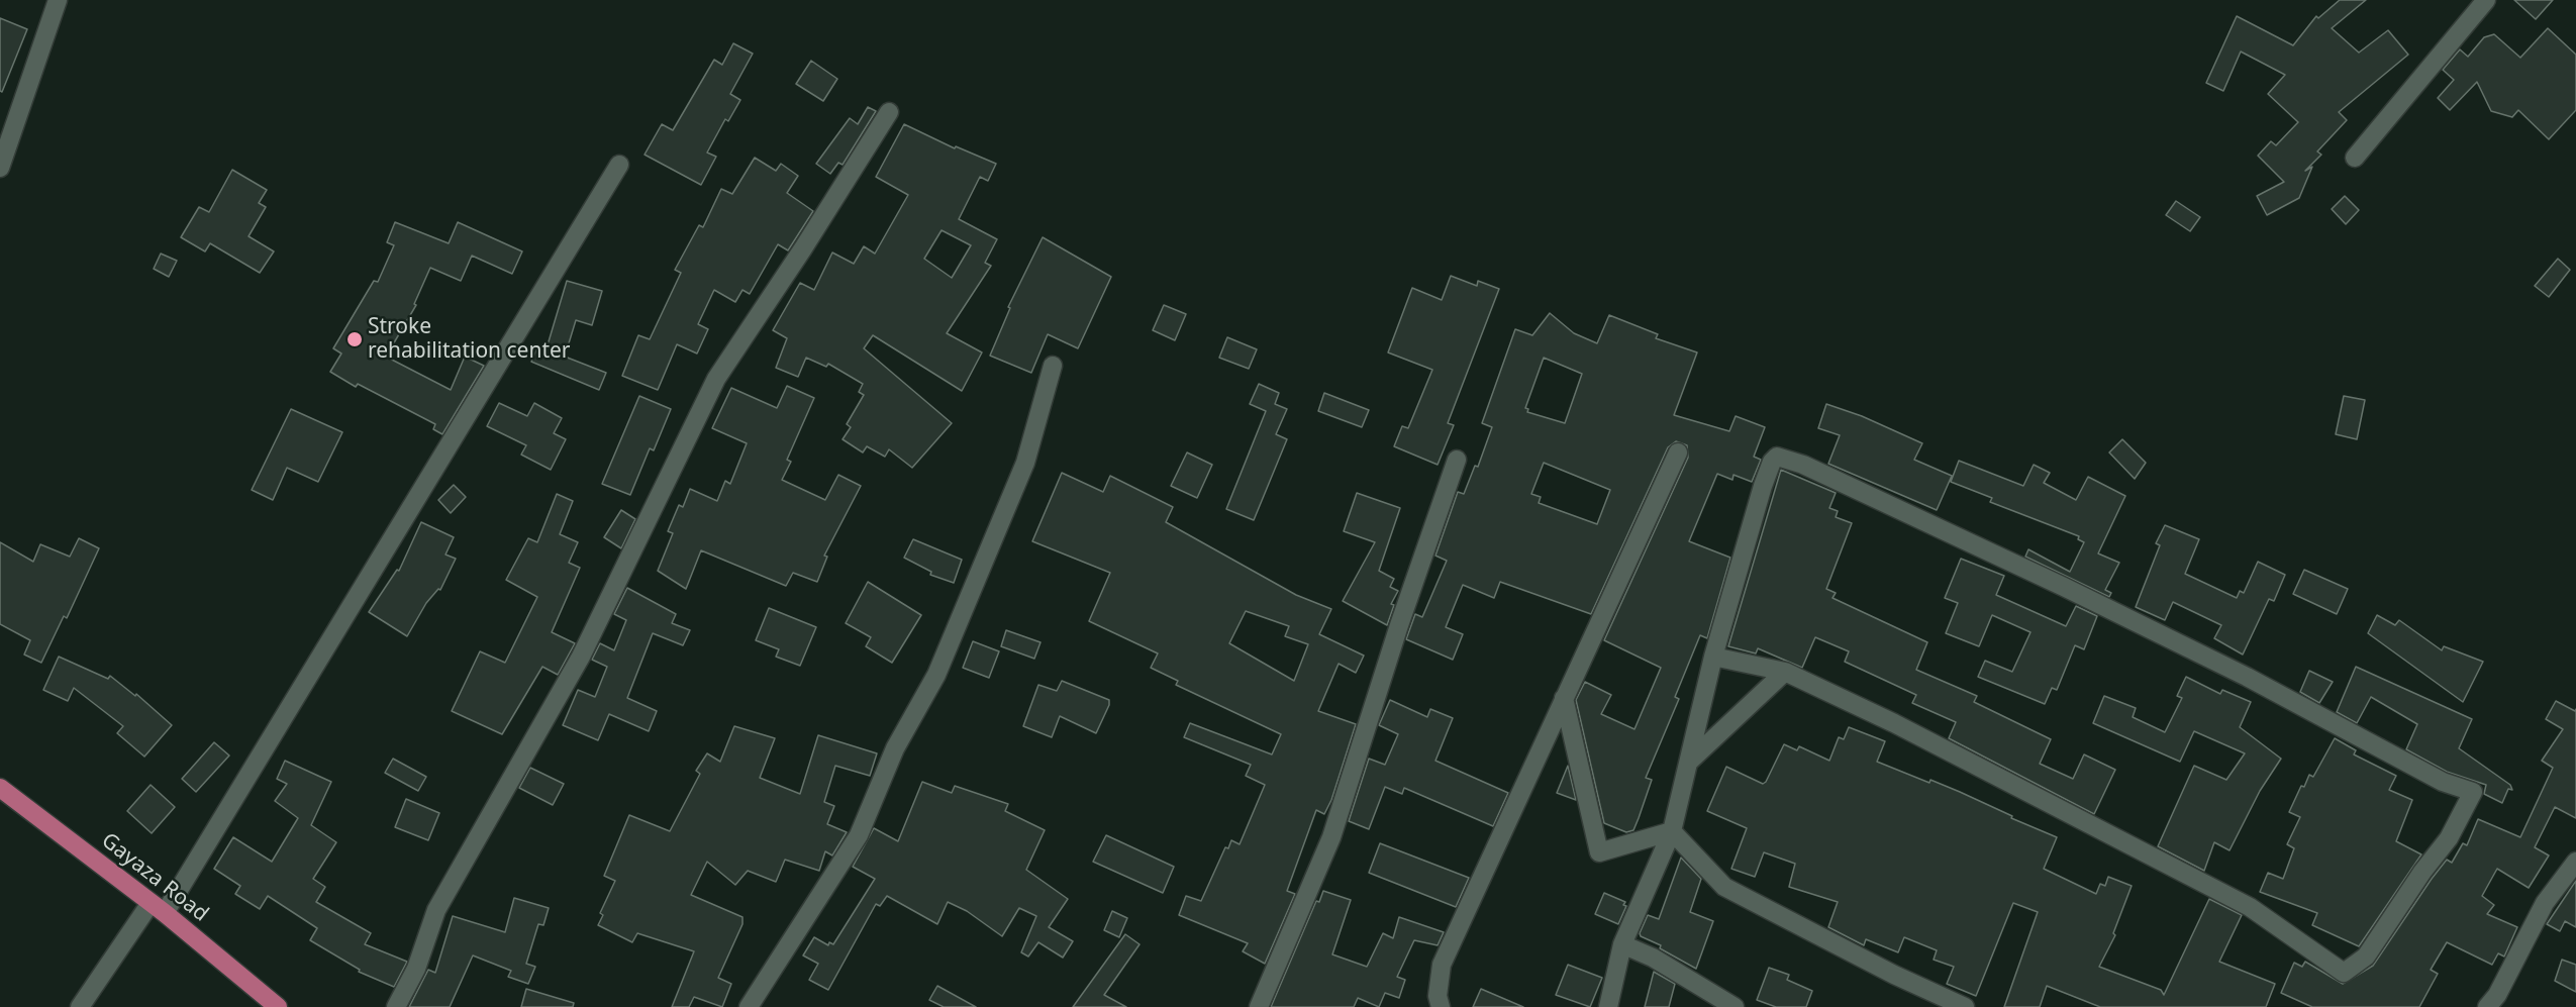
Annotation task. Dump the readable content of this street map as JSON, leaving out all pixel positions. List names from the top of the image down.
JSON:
{
  "streets": {
    "main road": ["Gayaza Road"]
  },
  "places": ["Stroke rehabilitation center"]
}
